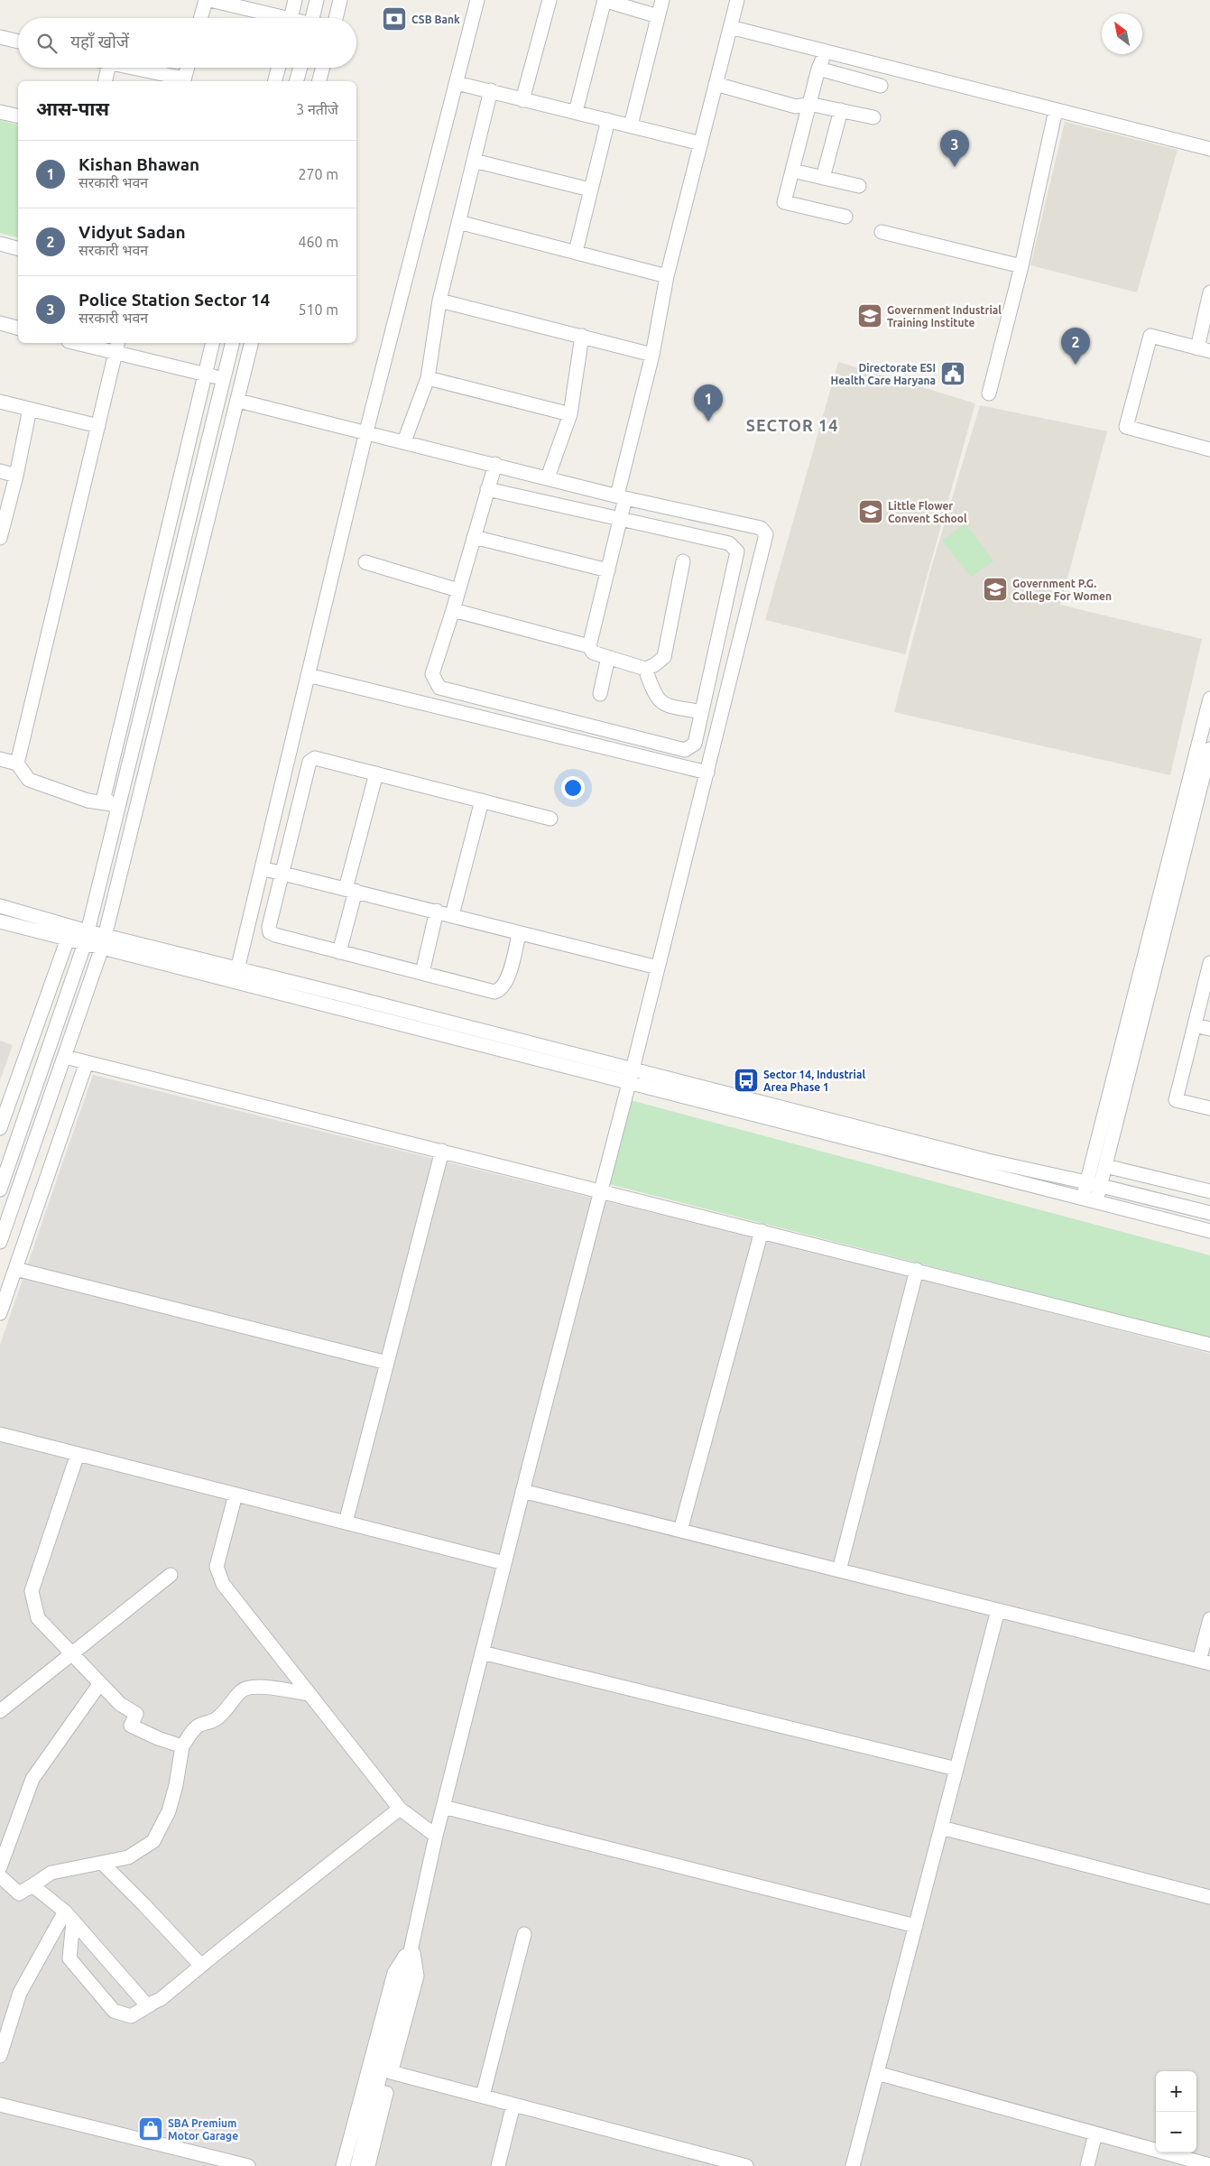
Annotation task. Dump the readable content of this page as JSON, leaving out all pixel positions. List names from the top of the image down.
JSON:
{
  "districts": ["SECTOR 14"],
  "places": {
    "bank": ["CSB Bank"],
    "school or university": ["Government Industrial Training Institute", "Little Flower Convent School", "Government P.G. College For Women"],
    "public building": ["Directorate ESI Health Care Haryana"],
    "bus stop": ["Sector 14, Industrial Area Phase 1"],
    "shop": ["SBA Premium Motor Garage"]
  },
  "north": "top left",
  "page": {
    "search": "यहाँ खोजें",
    "heading": ["आस-पास", "3 नतीजे"],
    "pins": ["3", "2", "1"],
    "list": [
      {
        "mark": "1",
        "name": "Kishan Bhawan",
        "note": "सरकारी भवन",
        "value": "270 m"
      },
      {
        "mark": "2",
        "name": "Vidyut Sadan",
        "note": "सरकारी भवन",
        "value": "460 m"
      },
      {
        "mark": "3",
        "name": "Police Station Sector 14",
        "note": "सरकारी भवन",
        "value": "510 m"
      }
    ],
    "map_buttons": ["+", "−"]
  }
}
